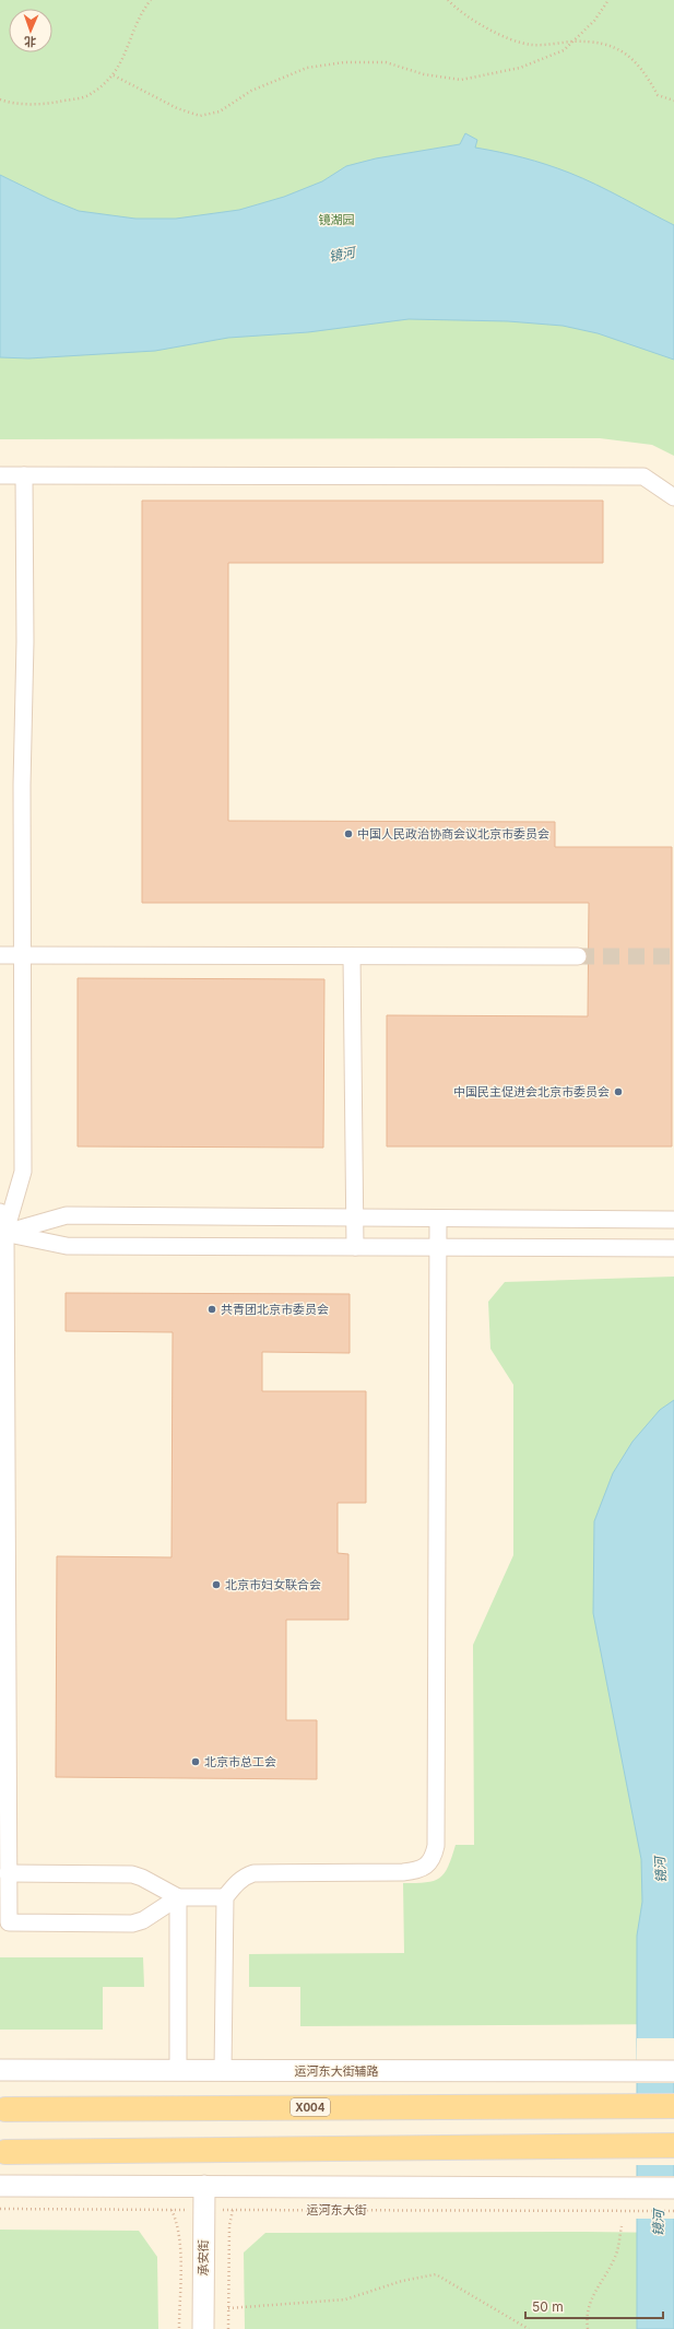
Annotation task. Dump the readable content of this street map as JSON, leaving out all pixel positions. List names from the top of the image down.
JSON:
{
  "streets": {
    "main road": ["X004"],
    "street": ["运河东大街辅路", "承安街"],
    "path": ["运河东大街"]
  },
  "crossings": [
    ["运河东大街", "承安街"]
  ],
  "water": ["镜河"],
  "parks": ["镜湖园"],
  "places": [
    "中国人民政治协商会议北京市委员会",
    "中国民主促进会北京市委员会",
    "共青团北京市委员会",
    "北京市妇女联合会",
    "北京市总工会"
  ],
  "scale_bar": "50 m",
  "north": "bottom"
}
